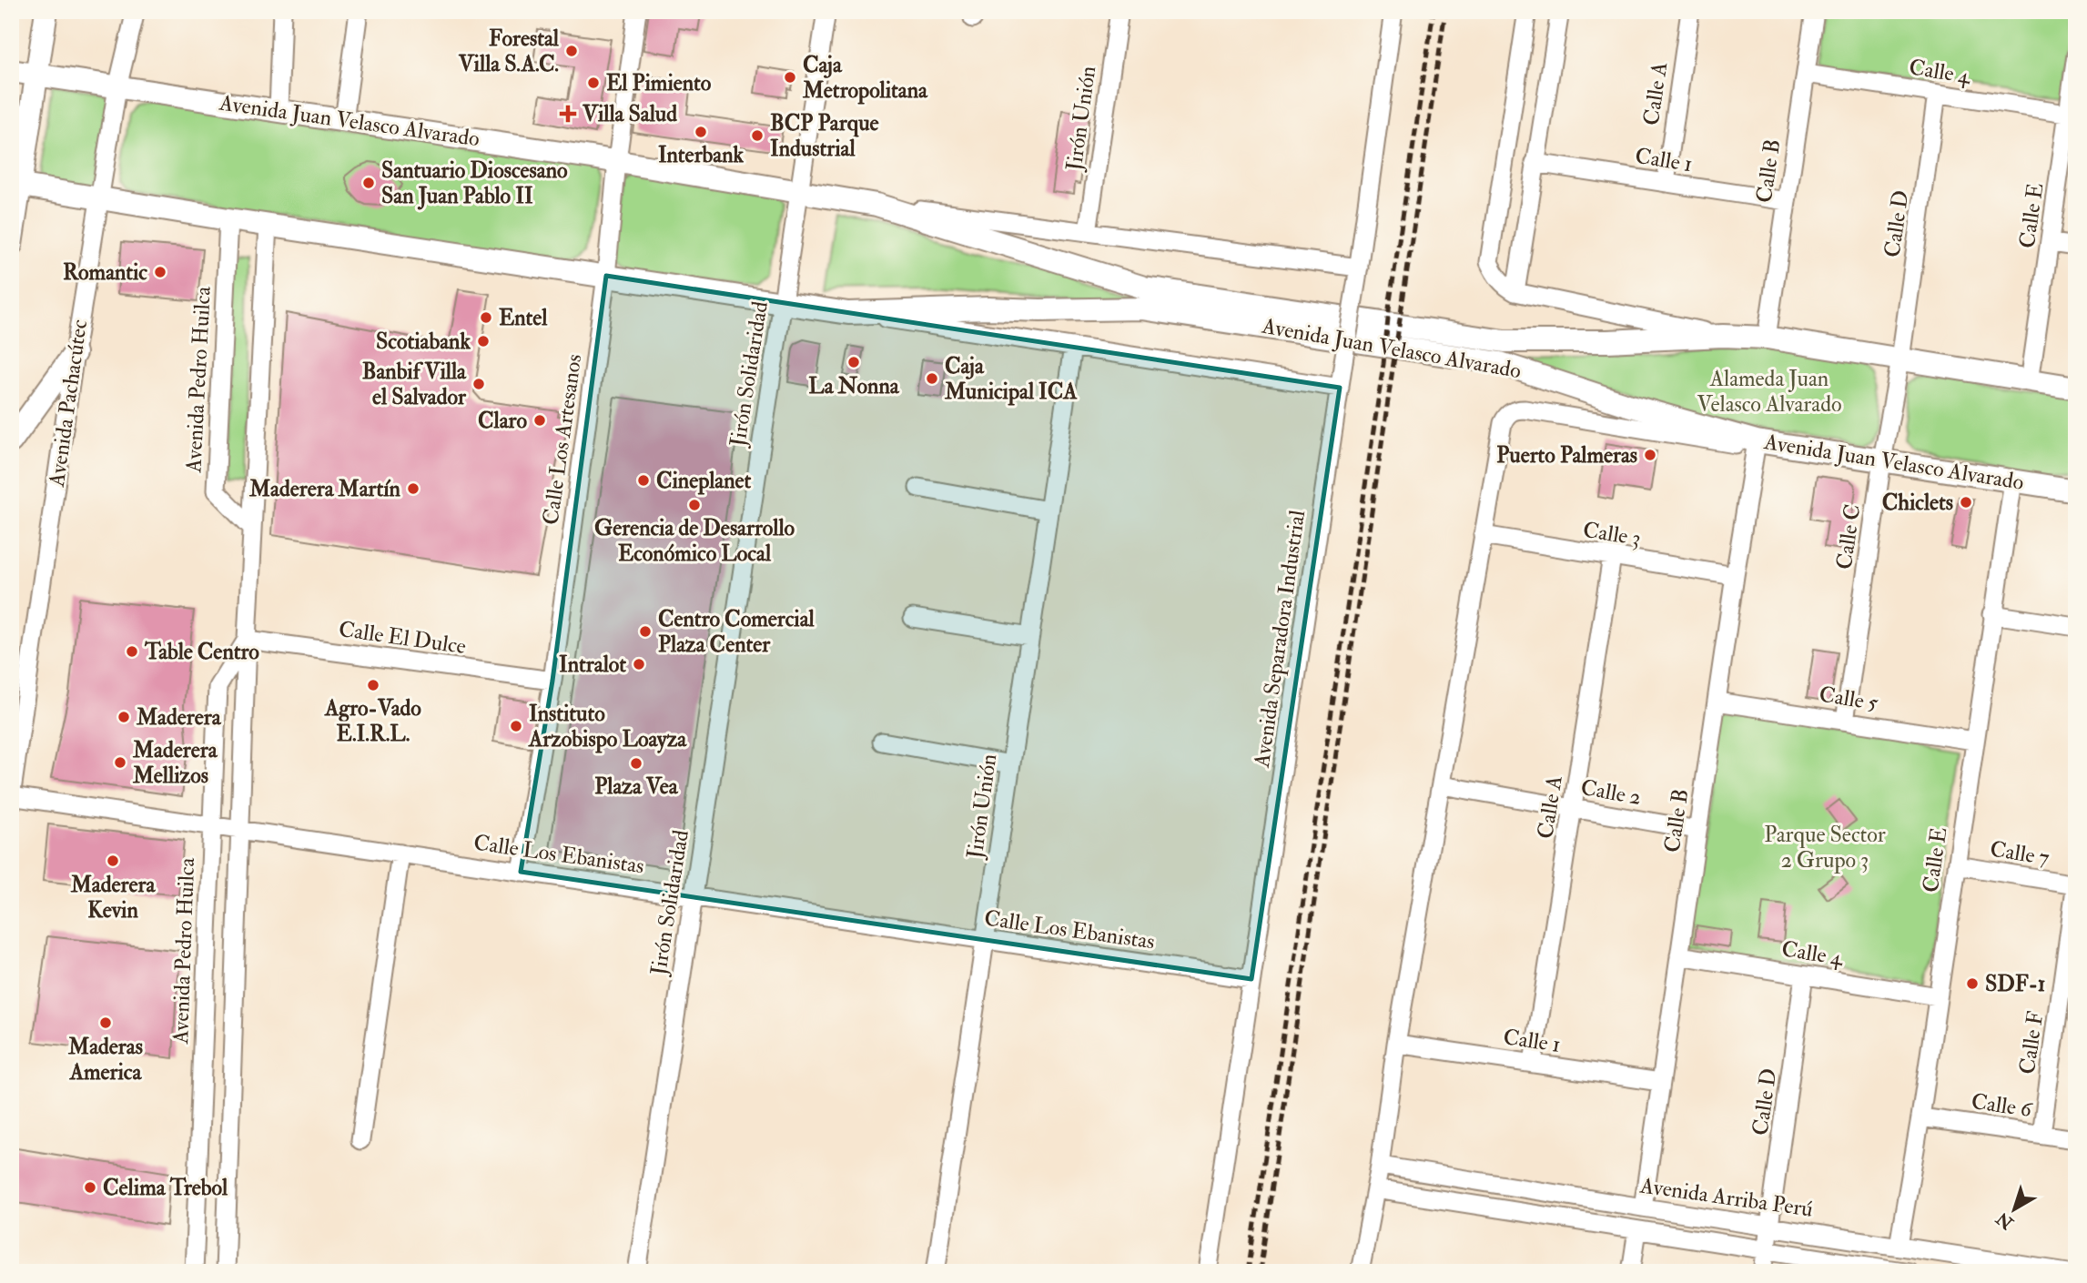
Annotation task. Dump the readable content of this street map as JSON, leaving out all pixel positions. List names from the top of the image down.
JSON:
{
  "streets": {
    "main road": ["Avenida Juan Velasco Alvarado"],
    "street": [
      "Calle 4",
      "Calle A",
      "Jirón Unión",
      "Calle 1",
      "Calle B",
      "Calle E",
      "Calle D",
      "Jirón Solidaridad",
      "Avenida Pedro Huilca",
      "Avenida Pachacútec",
      "Calle Los Artesanos",
      "Calle 3",
      "Calle C",
      "Calle El Dulce",
      "Avenida Separadora Industrial",
      "Calle 5",
      "Calle 2",
      "Calle 7",
      "Calle Los Ebanistas",
      "Calle F",
      "Calle 6",
      "Avenida Arriba Perú"
    ]
  },
  "crossings": [
    ["Calle 4", "Calle B"],
    ["Calle 4", "Calle E"],
    ["Calle 4", "Calle D"],
    ["Calle A", "Calle 1"],
    ["Calle A", "Calle 3"],
    ["Calle A", "Calle 2"],
    ["Jirón Unión", "Avenida Juan Velasco Alvarado"],
    ["Jirón Unión", "Calle Los Ebanistas"],
    ["Avenida Juan Velasco Alvarado", "Calle B"],
    ["Avenida Juan Velasco Alvarado", "Calle E"],
    ["Avenida Juan Velasco Alvarado", "Calle D"],
    ["Avenida Juan Velasco Alvarado", "Jirón Solidaridad"],
    ["Avenida Juan Velasco Alvarado", "Avenida Pedro Huilca"],
    ["Avenida Juan Velasco Alvarado", "Avenida Pachacútec"],
    ["Avenida Juan Velasco Alvarado", "Calle Los Artesanos"],
    ["Avenida Juan Velasco Alvarado", "Calle 3"],
    ["Avenida Juan Velasco Alvarado", "Calle C"],
    ["Avenida Juan Velasco Alvarado", "Avenida Separadora Industrial"],
    ["Calle 1", "Calle B"],
    ["Calle B", "Calle 3"],
    ["Calle B", "Calle 5"],
    ["Calle B", "Calle 2"],
    ["Calle B", "Avenida Arriba Perú"],
    ["Calle E", "Calle 5"],
    ["Calle E", "Calle 7"],
    ["Calle E", "Calle 6"],
    ["Calle E", "Avenida Arriba Perú"],
    ["Calle D", "Calle C"],
    ["Calle D", "Avenida Arriba Perú"],
    ["Jirón Solidaridad", "Calle Los Ebanistas"],
    ["Avenida Pedro Huilca", "Calle El Dulce"],
    ["Avenida Pedro Huilca", "Calle Los Ebanistas"],
    ["Avenida Pachacútec", "Calle Los Ebanistas"],
    ["Calle Los Artesanos", "Calle El Dulce"],
    ["Calle Los Artesanos", "Calle Los Ebanistas"],
    ["Calle C", "Calle 5"],
    ["Avenida Separadora Industrial", "Calle Los Ebanistas"],
    ["Calle 7", "Calle F"],
    ["Calle F", "Calle 6"]
  ],
  "parks": ["Alameda Juan Velasco Alvarado", "Parque Sector 2 Grupo 3"],
  "places": {
    "other": [
      "Forestal Villa S.A.C.",
      "Caja Metropolitana",
      "El Pimiento",
      "Interbank",
      "BCP Parque Industrial",
      "Santuario Dioscesano San Juan Pablo II",
      "Romantic",
      "Entel",
      "Scotiabank",
      "La Nonna",
      "Caja Municipal ICA",
      "Banbif Villa el Salvador",
      "Claro",
      "Puerto Palmeras",
      "Cineplanet",
      "Maderera Martín",
      "Chiclets",
      "Gerencia de Desarrollo Económico Local",
      "Centro Comercial Plaza Center",
      "Table Centro",
      "Intralot",
      "Agro-Vado E.I.R.L.",
      "Maderera",
      "Instituto Arzobispo Loayza",
      "Maderera Mellizos",
      "Plaza Vea",
      "Maderera Kevin",
      "SDF-1",
      "Maderas America",
      "Celima Trebol"
    ],
    "health": ["Villa Salud"]
  },
  "north": "bottom left"
}
